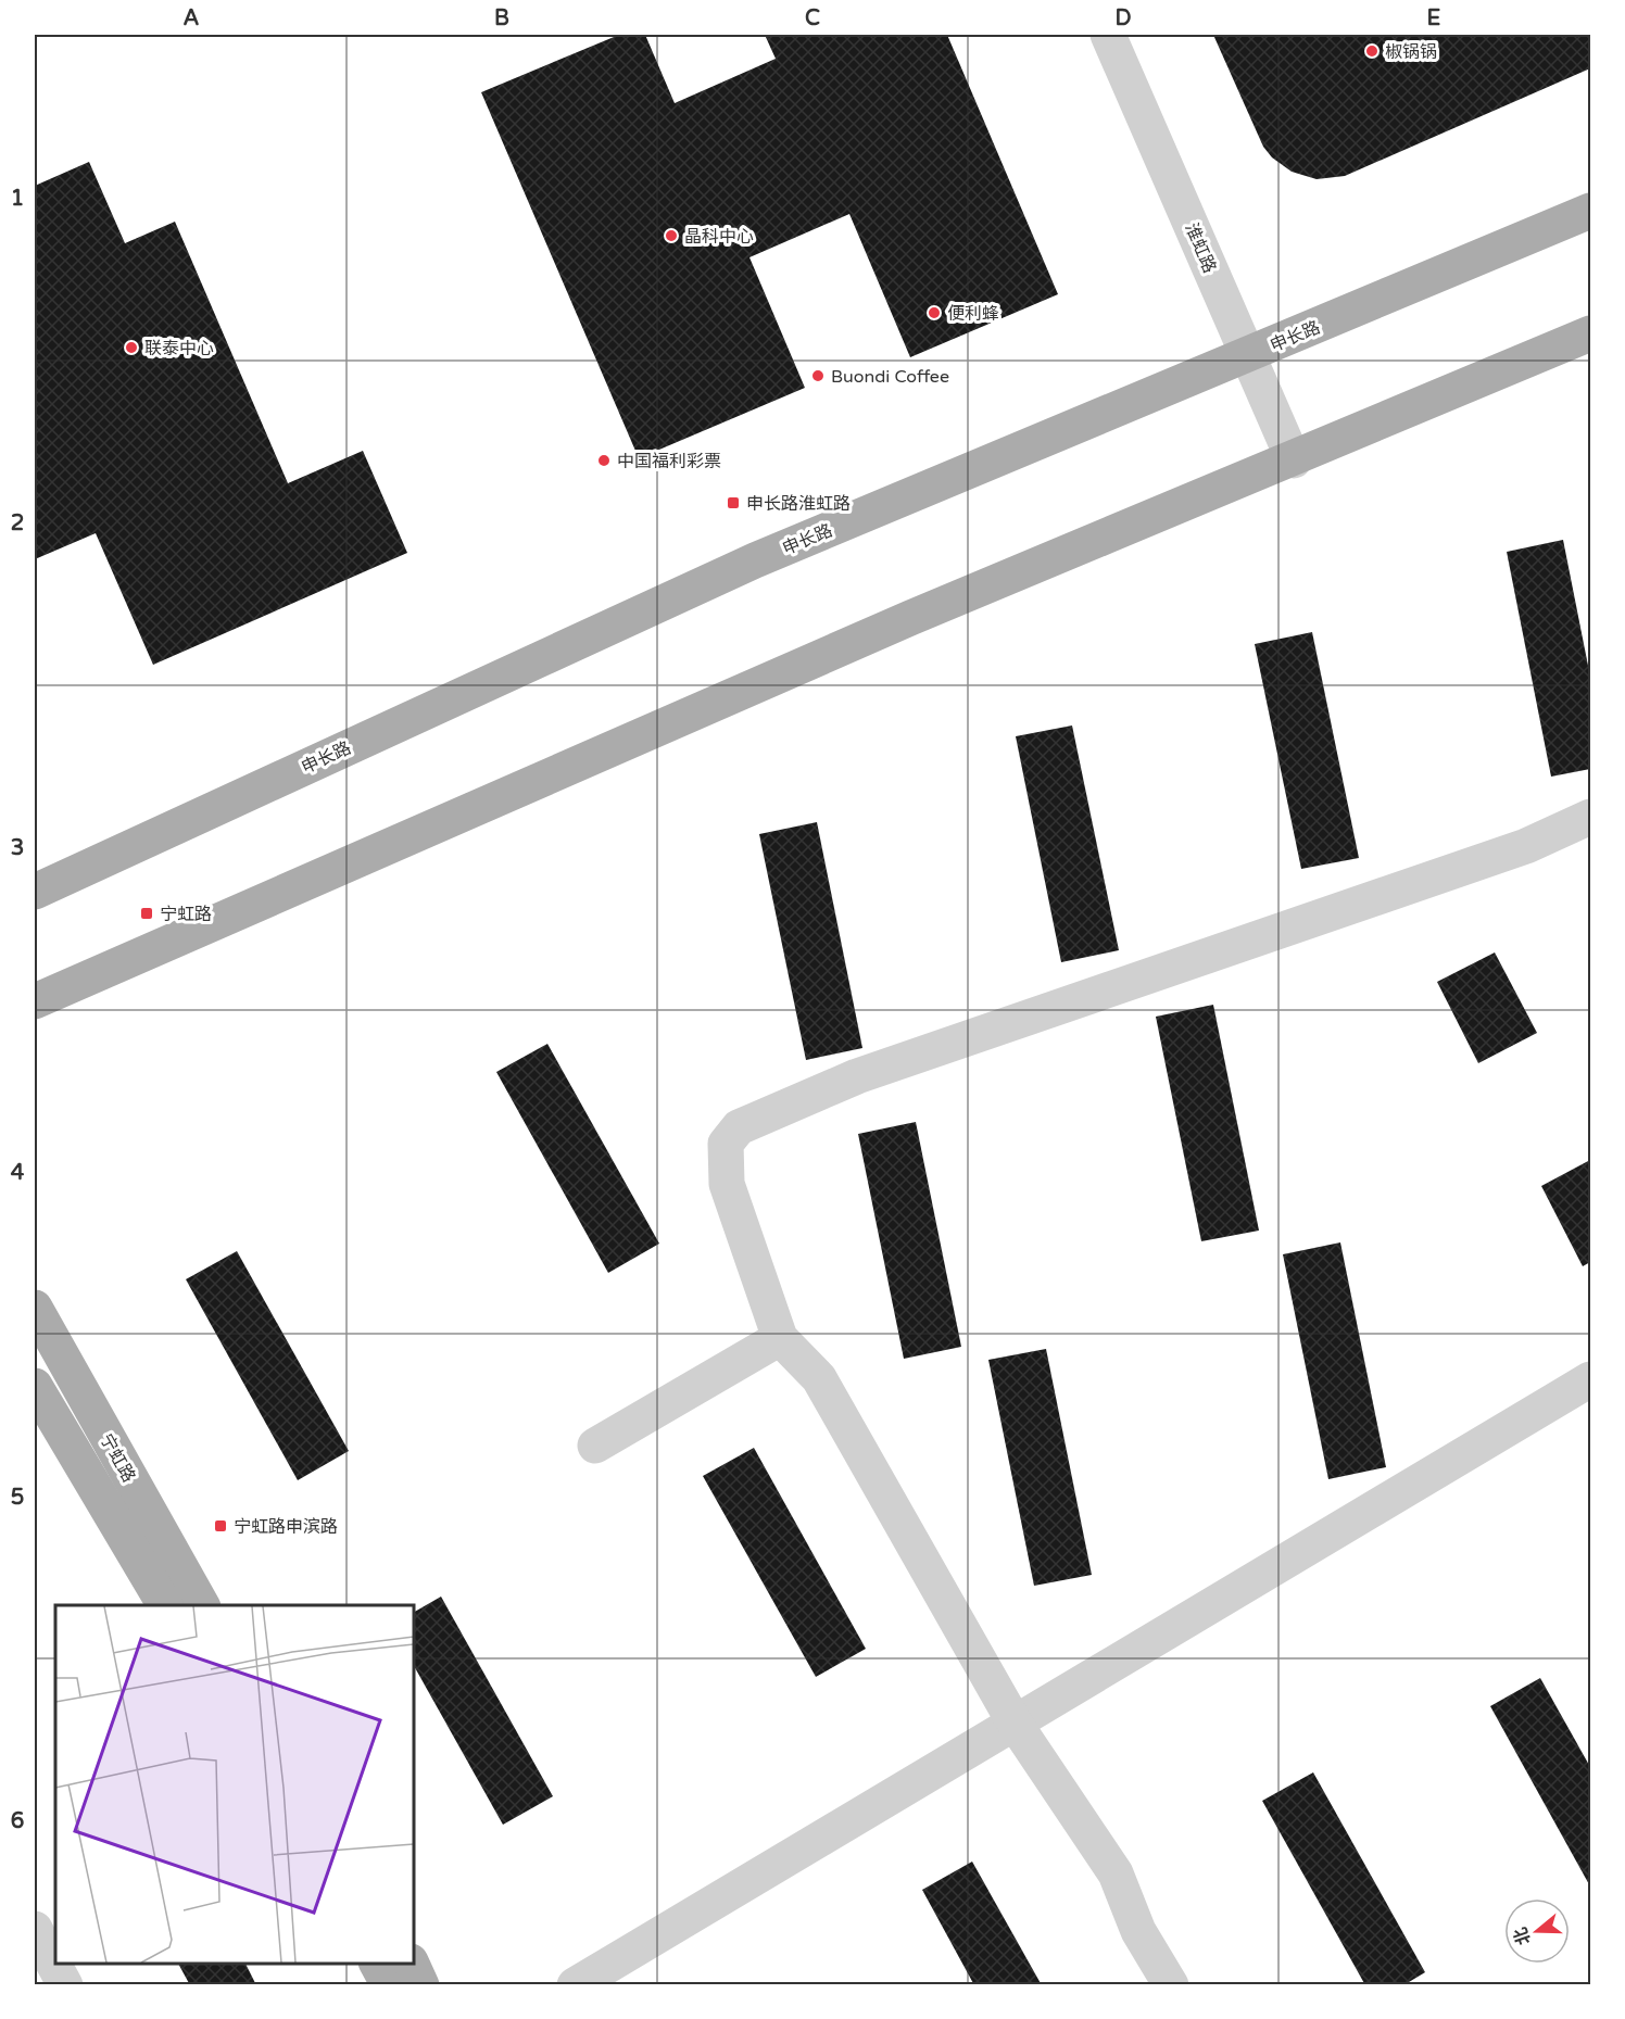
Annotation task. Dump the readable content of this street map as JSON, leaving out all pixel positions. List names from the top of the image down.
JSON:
{
  "streets": {
    "main road": ["申长路", "宁虹路"],
    "street": ["淮虹路"]
  },
  "crossings": [
    ["淮虹路", "申长路"]
  ],
  "places": {
    "other": [
      "椒锅锅",
      "晶科中心",
      "便利蜂",
      "联泰中心",
      "Buondi Coffee",
      "中国福利彩票"
    ],
    "transit": ["申长路淮虹路", "宁虹路", "宁虹路申滨路"]
  },
  "north": "left",
  "grid": {
    "columns": [
      "A",
      "B",
      "C",
      "D",
      "E"
    ],
    "rows": [
      "1",
      "2",
      "3",
      "4",
      "5",
      "6"
    ]
  }
}
